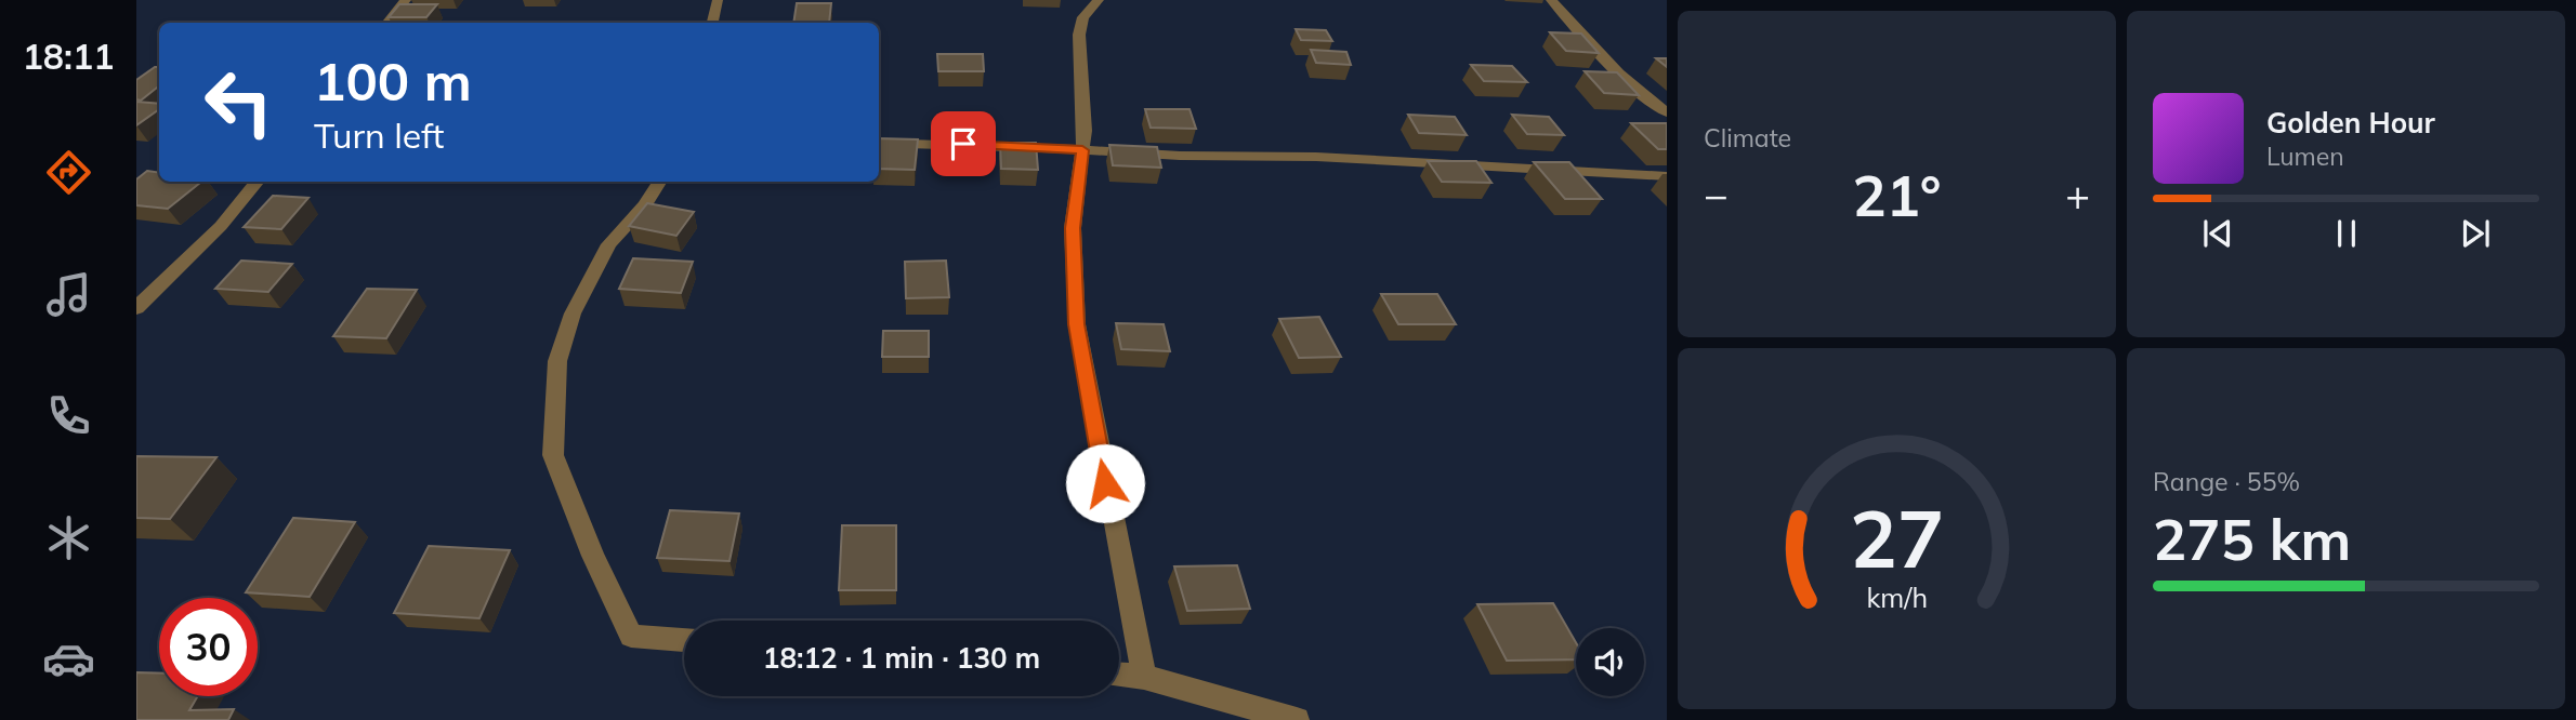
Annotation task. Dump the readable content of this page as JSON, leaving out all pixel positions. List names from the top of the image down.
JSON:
{
  "page": {
    "tabs": "18:11",
    "tile": [
      "Climate",
      ["Range · 55%", "275 km"]
    ],
    "turn": ["100 m", "Turn left"],
    "song": ["Golden Hour", "Lumen"],
    "heat": ["−", "21°", "+"],
    "limit": "30",
    "trip": "18:12 · 1 min · 130 m",
    "gauge": ["27", "km/h"]
  }
}
